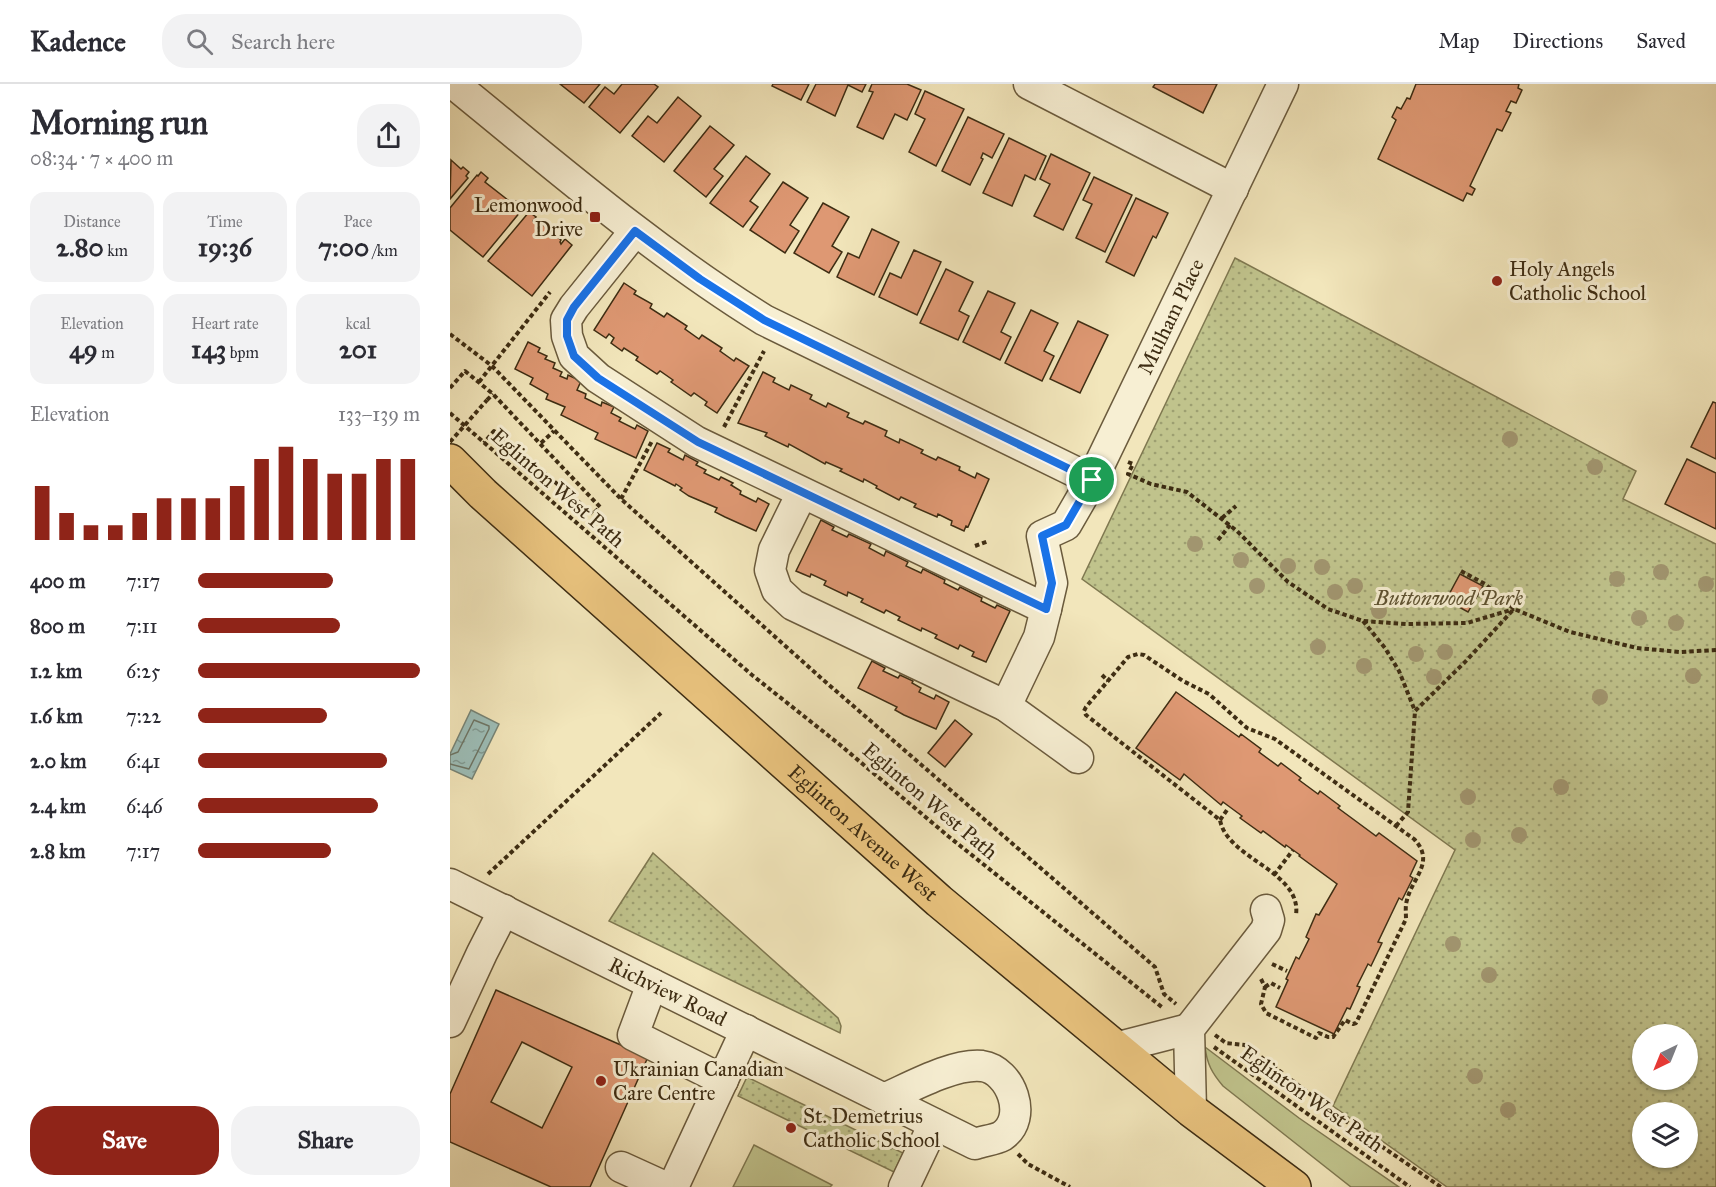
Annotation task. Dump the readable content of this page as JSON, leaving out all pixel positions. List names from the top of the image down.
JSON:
{
  "streets": {
    "main road": ["Eglinton Avenue West"],
    "street": ["Mulham Place", "Richview Road"],
    "path": ["Eglinton West Path"]
  },
  "parks": ["Buttonwood Park"],
  "places": {
    "transit": ["Lemonwood Drive"],
    "other": ["Holy Angels Catholic School", "Ukrainian Canadian Care Centre", "St. Demetrius Catholic School"]
  },
  "north": "bottom left",
  "page": {
    "header": "Kadence",
    "search": "Search here",
    "nav": ["Map", "Directions", "Saved"],
    "heading": ["Morning run", "08:34 · 7 × 400 m"],
    "stats": [
      ["Distance", "2.80 km"],
      ["Time", "19:36"],
      ["Pace", "7:00 /km"],
      ["Elevation", "49 m"],
      ["Heart rate", "143 bpm"],
      ["kcal", "201"]
    ],
    "chart": ["Elevation", "133–139 m"],
    "list": [
      {
        "name": "400 m",
        "note": "7:17"
      },
      {
        "name": "800 m",
        "note": "7:11"
      },
      {
        "name": "1.2 km",
        "note": "6:25"
      },
      {
        "name": "1.6 km",
        "note": "7:22"
      },
      {
        "name": "2.0 km",
        "note": "6:41"
      },
      {
        "name": "2.4 km",
        "note": "6:46"
      },
      {
        "name": "2.8 km",
        "note": "7:17"
      }
    ],
    "buttons": ["Save", "Share"]
  }
}
